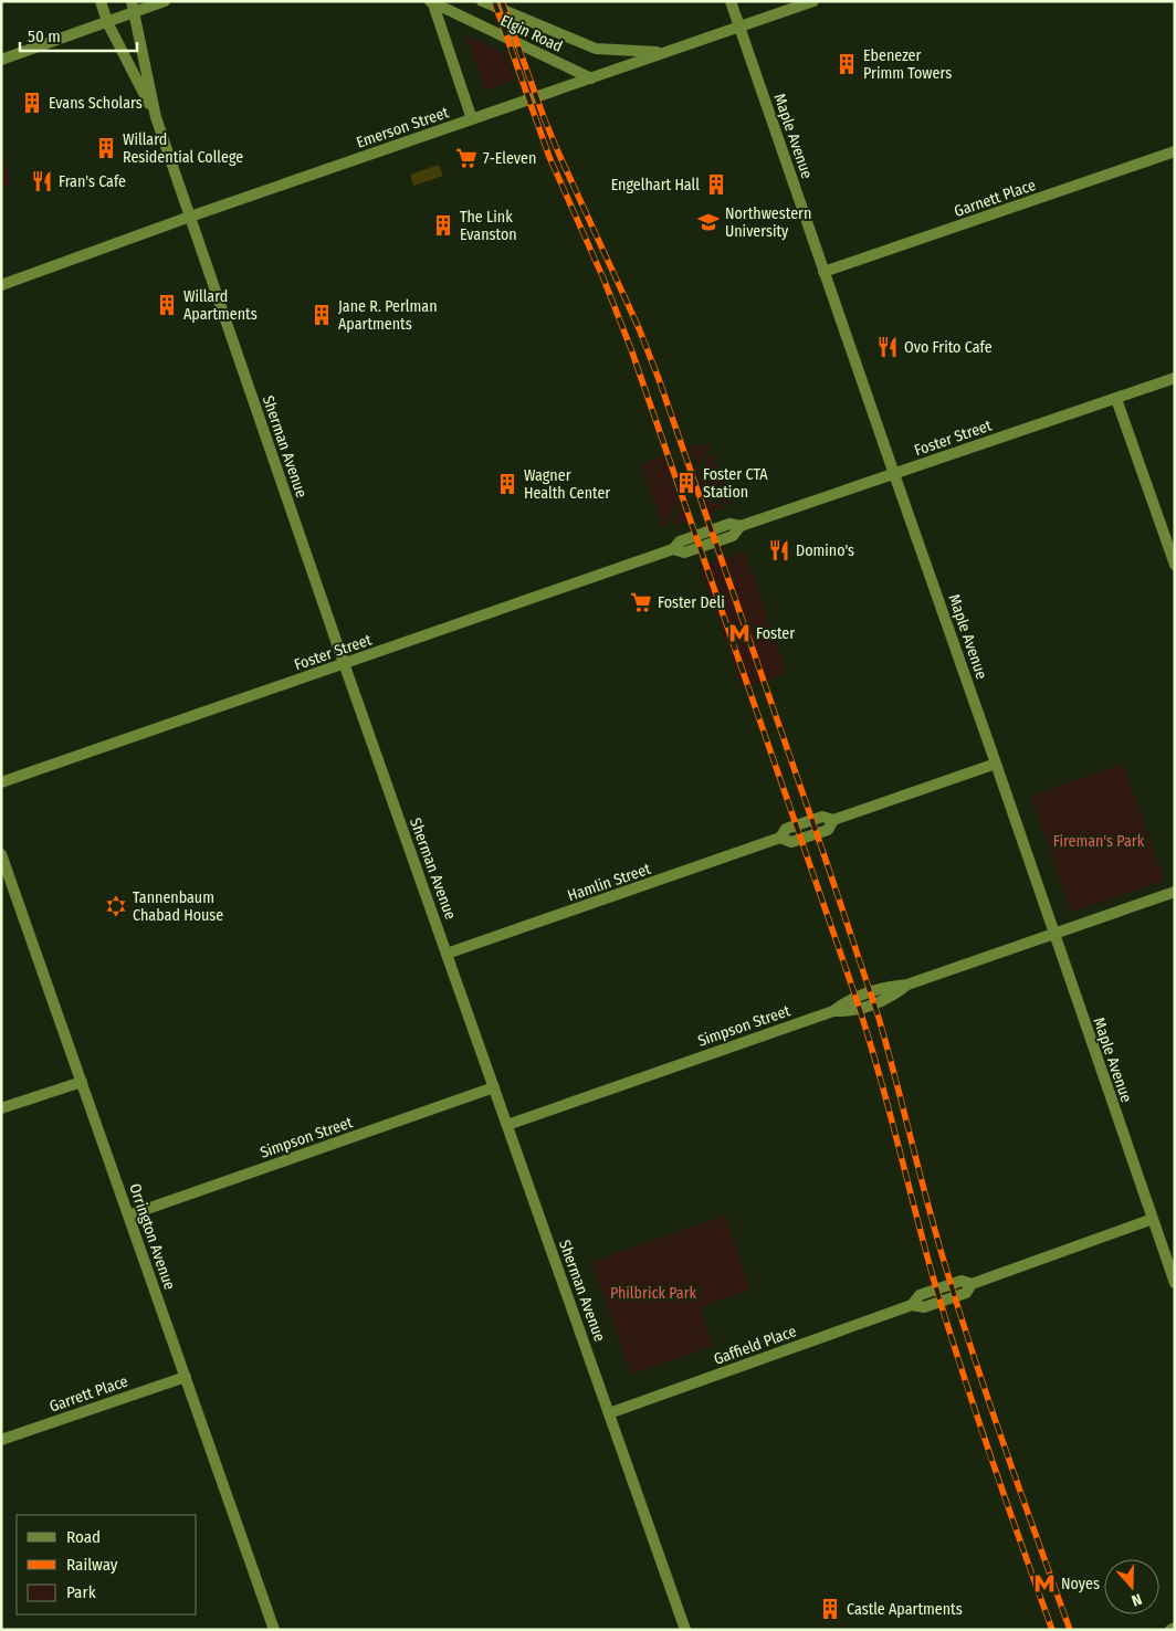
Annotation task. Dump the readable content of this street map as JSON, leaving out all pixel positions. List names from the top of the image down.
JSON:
{
  "streets": {
    "street": [
      "Elgin Road",
      "Emerson Street",
      "Maple Avenue",
      "Garnett Place",
      "Foster Street",
      "Sherman Avenue",
      "Hamlin Street",
      "Simpson Street",
      "Orrington Avenue",
      "Gaffield Place",
      "Garrett Place"
    ]
  },
  "crossings": [
    ["Elgin Road", "Emerson Street"],
    ["Emerson Street", "Maple Avenue"],
    ["Emerson Street", "Sherman Avenue"],
    ["Maple Avenue", "Garnett Place"],
    ["Maple Avenue", "Foster Street"],
    ["Maple Avenue", "Hamlin Street"],
    ["Maple Avenue", "Simpson Street"],
    ["Maple Avenue", "Gaffield Place"],
    ["Foster Street", "Sherman Avenue"],
    ["Sherman Avenue", "Hamlin Street"],
    ["Sherman Avenue", "Simpson Street"],
    ["Sherman Avenue", "Gaffield Place"],
    ["Simpson Street", "Orrington Avenue"],
    ["Orrington Avenue", "Garrett Place"]
  ],
  "parks": ["Fireman's Park", "Philbrick Park"],
  "places": {
    "building": [
      "Ebenezer Primm Towers",
      "Evans Scholars",
      "Willard Residential College",
      "Engelhart Hall",
      "The Link Evanston",
      "Willard Apartments",
      "Jane R. Perlman Apartments",
      "Foster CTA Station",
      "Wagner Health Center",
      "Castle Apartments"
    ],
    "supermarket": ["7-Eleven", "Foster Deli"],
    "restaurant": ["Fran's Cafe", "Ovo Frito Cafe", "Domino's"],
    "school or university": ["Northwestern University"],
    "metro station": ["Foster", "Noyes"],
    "synagogue": ["Tannenbaum Chabad House"]
  },
  "legend": ["Road", "Railway", "Park"],
  "scale_bar": "50 m",
  "north": "bottom"
}
